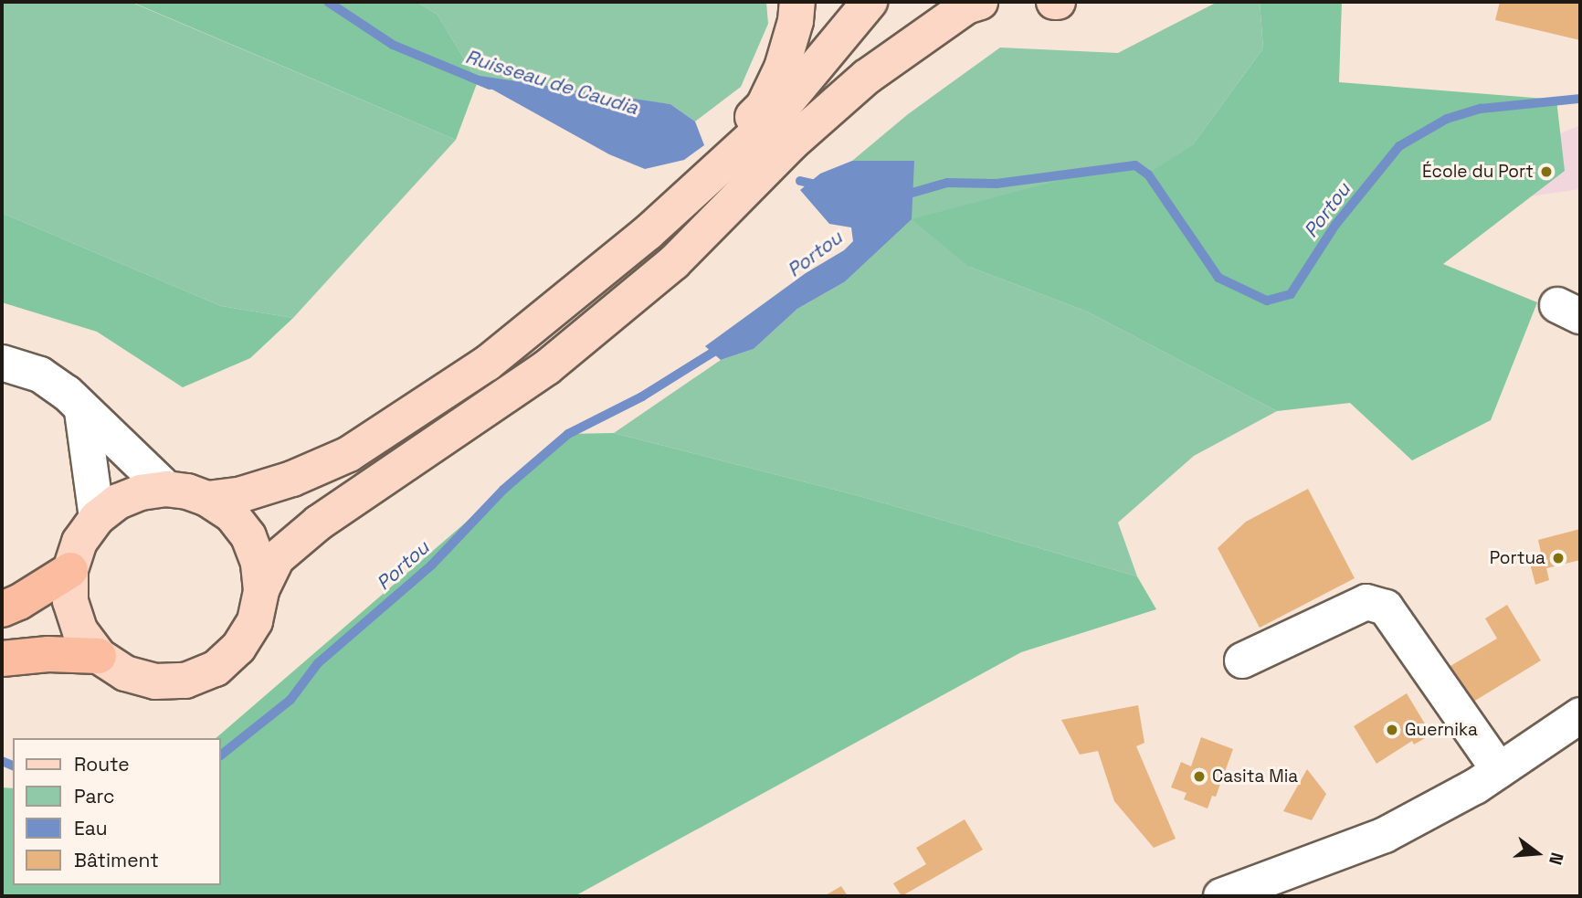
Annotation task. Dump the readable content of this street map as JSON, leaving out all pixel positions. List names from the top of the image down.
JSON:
{
  "water": ["Ruisseau de Caudia", "Portou"],
  "places": [
    "École du Port",
    "Portua",
    "Guernika",
    "Casita Mia"
  ],
  "legend": [
    "Route",
    "Parc",
    "Eau",
    "Bâtiment"
  ],
  "north": "right"
}
